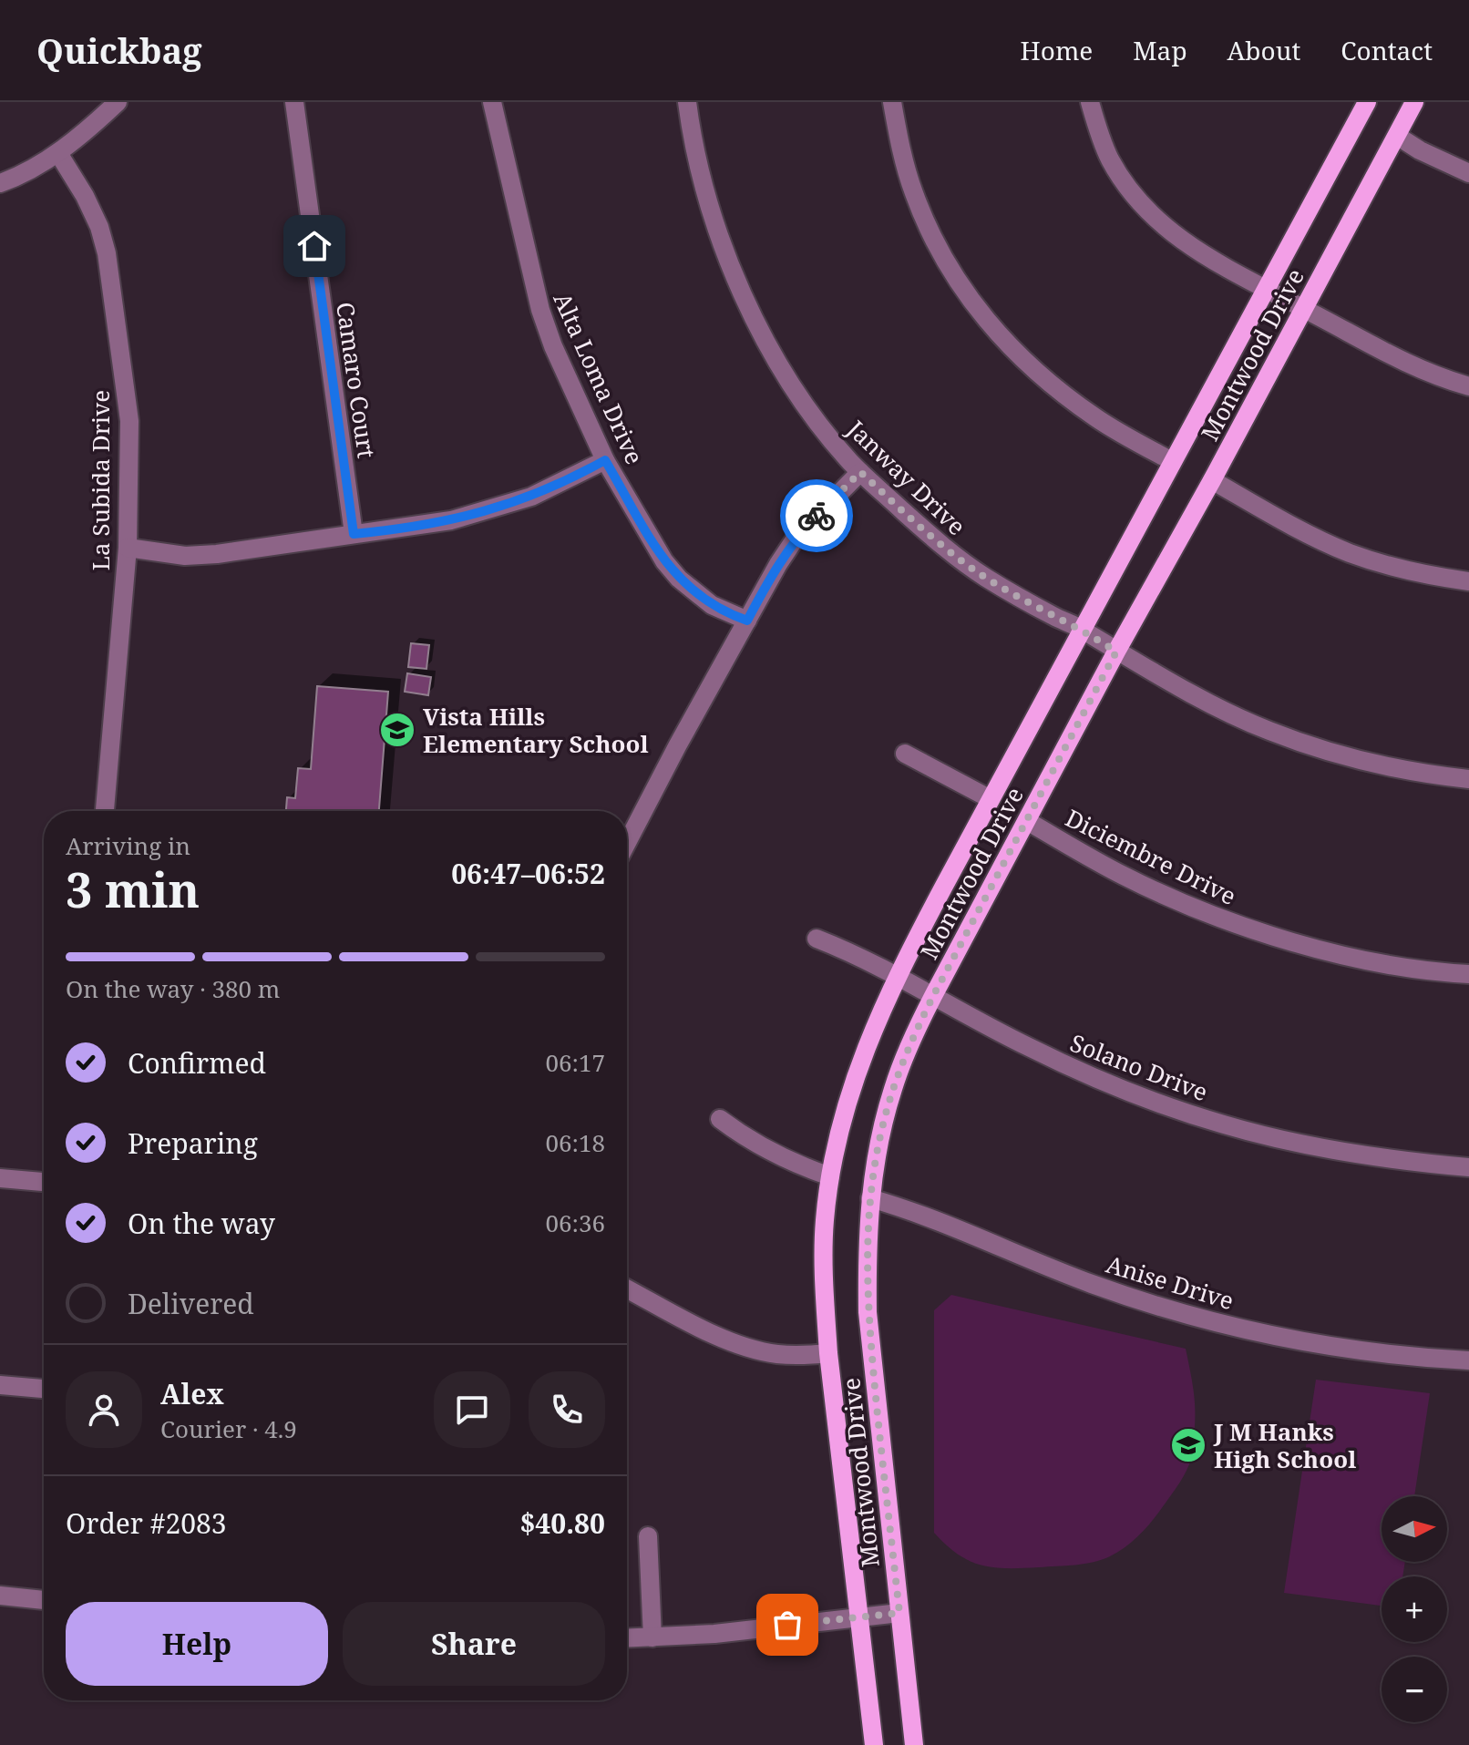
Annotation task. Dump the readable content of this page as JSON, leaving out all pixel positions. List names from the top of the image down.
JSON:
{
  "streets": {
    "main road": ["Montwood Drive"],
    "street": [
      "Alta Loma Drive",
      "Camaro Court",
      "Janway Drive",
      "La Subida Drive",
      "Diciembre Drive",
      "Solano Drive",
      "Anise Drive"
    ]
  },
  "crossings": [
    ["Montwood Drive", "Janway Drive"],
    ["Montwood Drive", "Diciembre Drive"],
    ["Montwood Drive", "Solano Drive"],
    ["Montwood Drive", "Anise Drive"]
  ],
  "places": {
    "school or university": ["Vista Hills Elementary School", "J M Hanks High School"]
  },
  "north": "right",
  "page": {
    "header": "Quickbag",
    "nav": [
      "Home",
      "Map",
      "About",
      "Contact"
    ],
    "heading": ["3 min", "Arriving in", "06:47–06:52"],
    "panel": [
      "Alex",
      "Courier · 4.9",
      "Order #2083",
      "$40.80"
    ],
    "bar": "On the way · 380 m",
    "list": [
      ["Confirmed", "06:17"],
      ["Preparing", "06:18"],
      ["On the way", "06:36"],
      "Delivered"
    ],
    "map_buttons": ["+", "−"],
    "buttons": ["Help", "Share"]
  }
}
